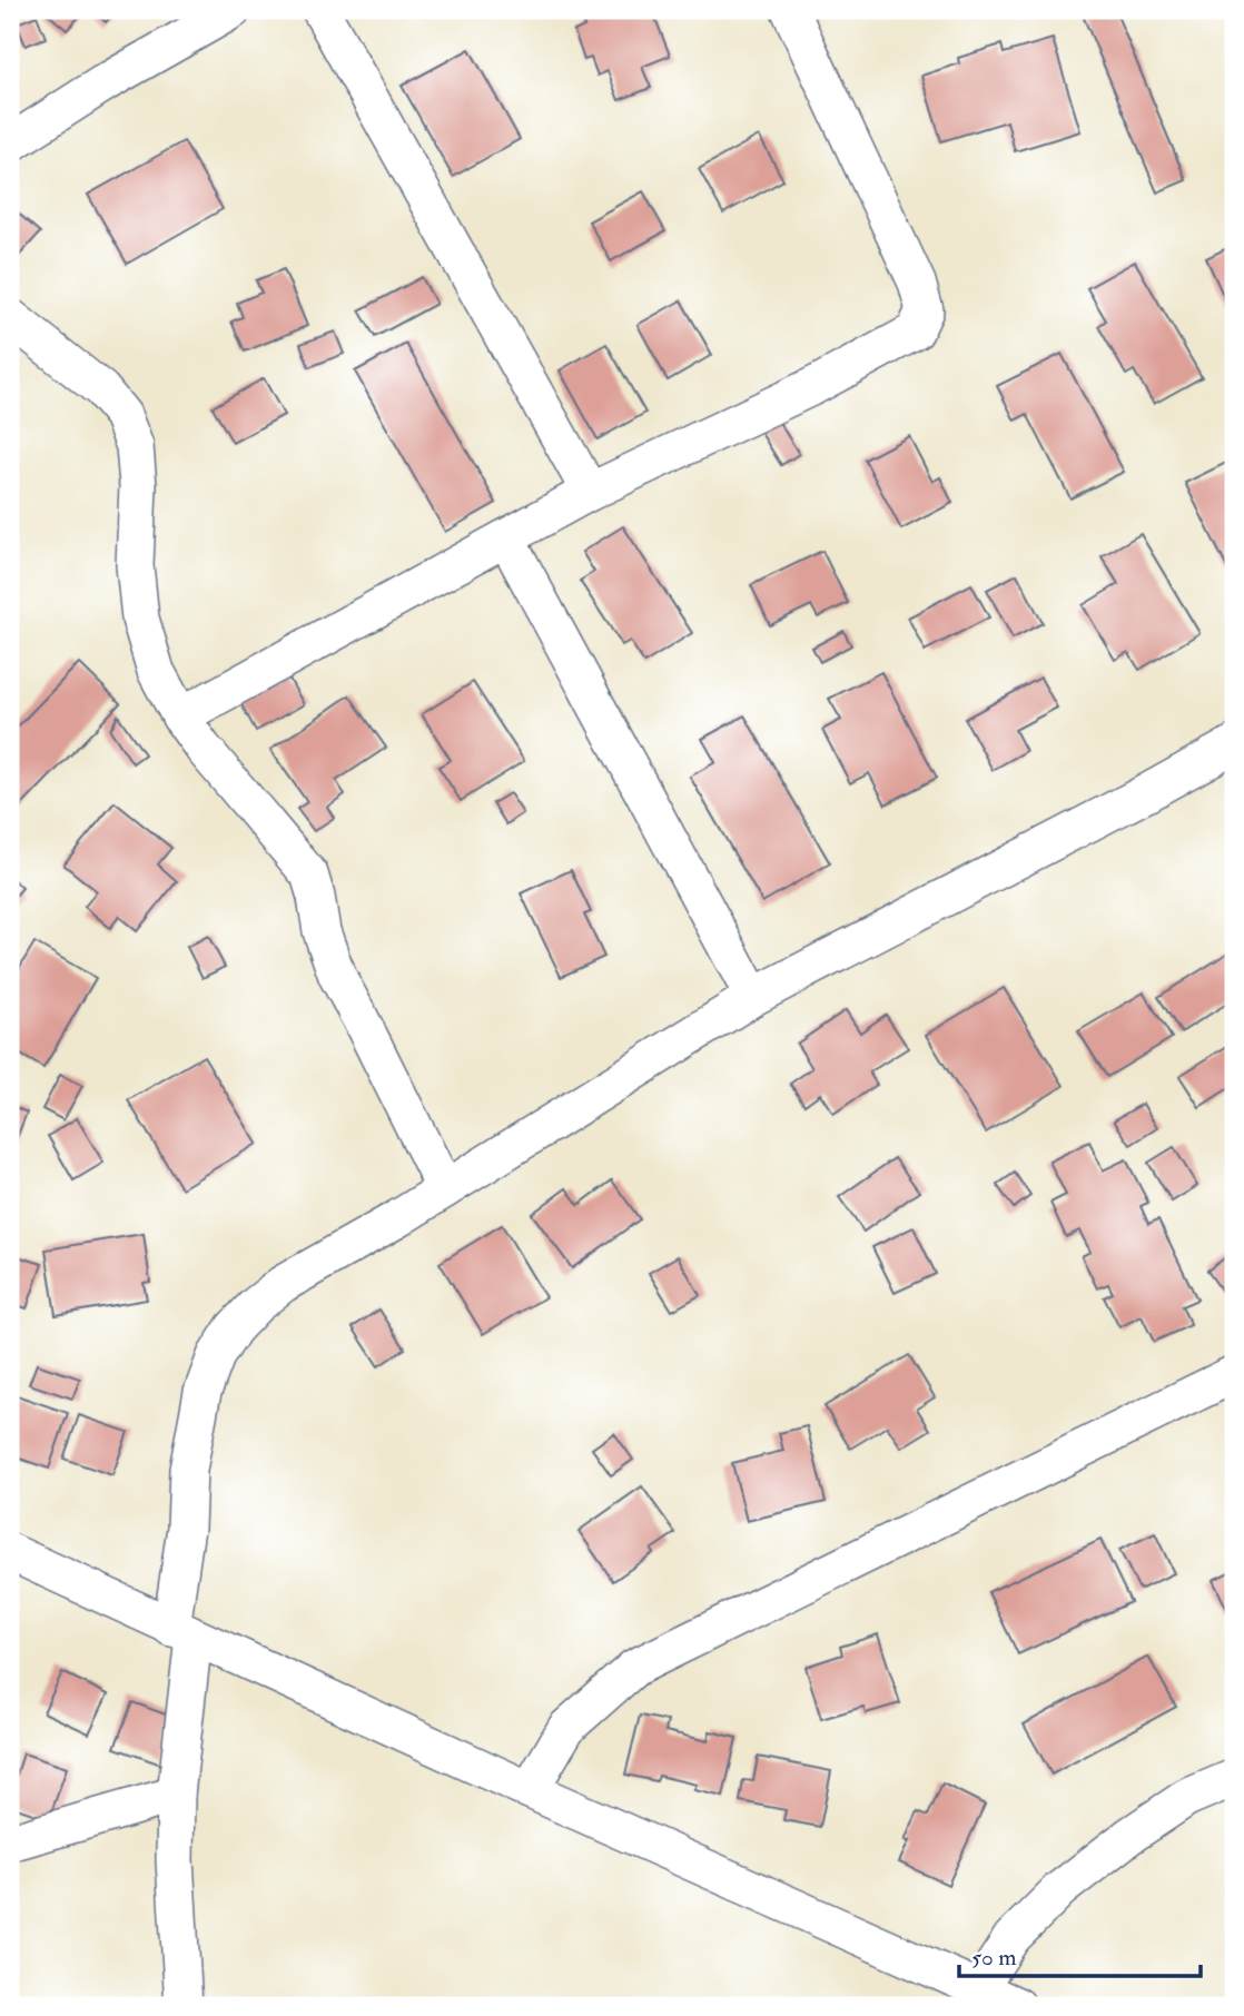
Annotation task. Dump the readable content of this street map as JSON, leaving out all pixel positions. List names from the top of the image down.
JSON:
{
  "scale_bar": "50 m"
}
